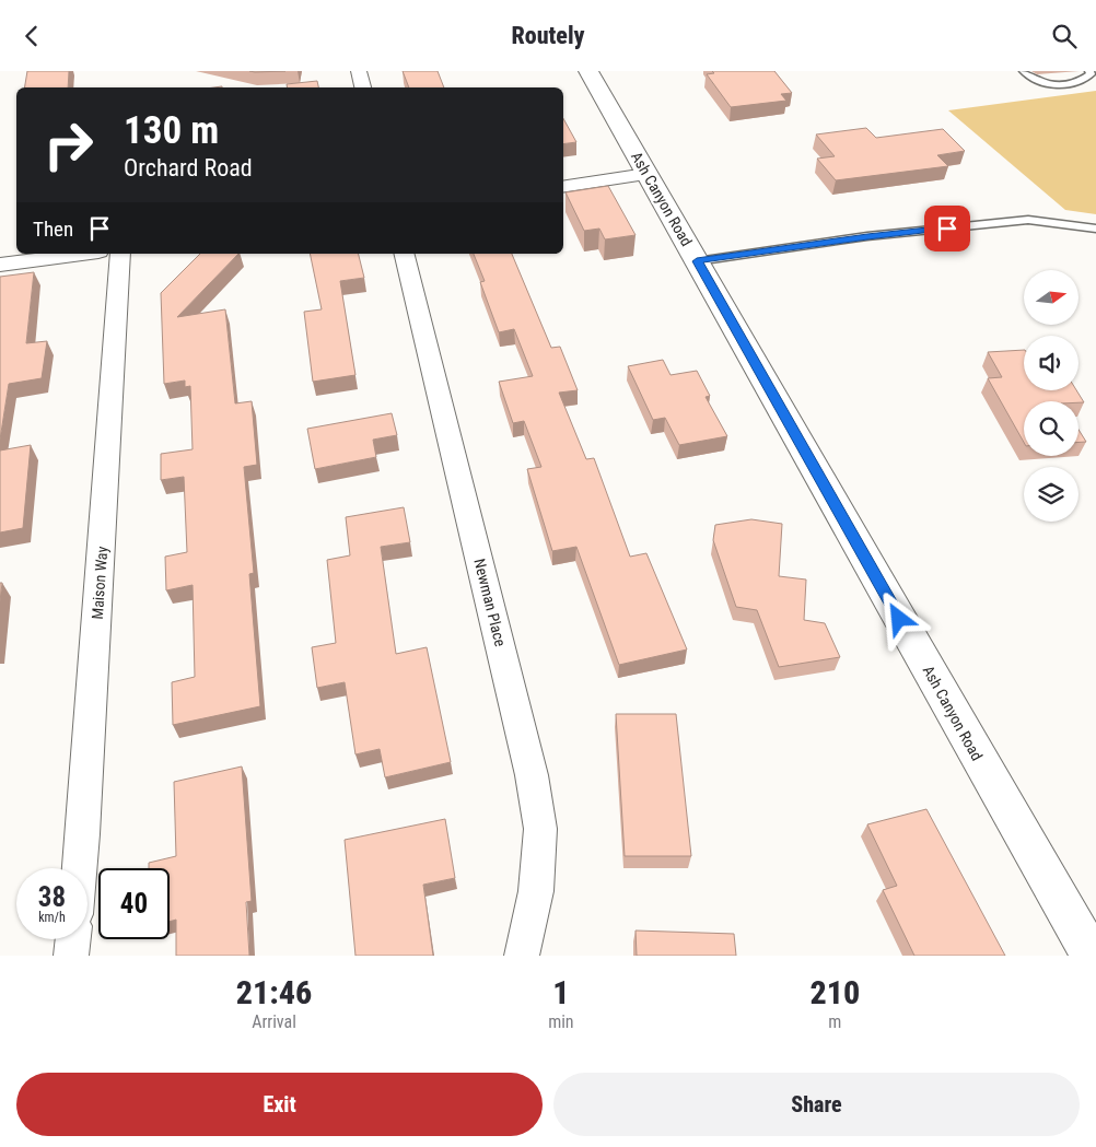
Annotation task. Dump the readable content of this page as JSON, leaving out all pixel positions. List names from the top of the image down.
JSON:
{
  "streets": {
    "street": ["Ash Canyon Road", "Maison Way", "Newman Place"]
  },
  "north": "right",
  "page": {
    "header": "Routely",
    "turn": ["130 m", "Orchard Road"],
    "then": "Then",
    "speed": "38 km/h",
    "limit": "40",
    "eta": [
      "21:46",
      "Arrival",
      "1",
      "min",
      "210",
      "m"
    ],
    "buttons": ["Exit", "Share"]
  }
}
